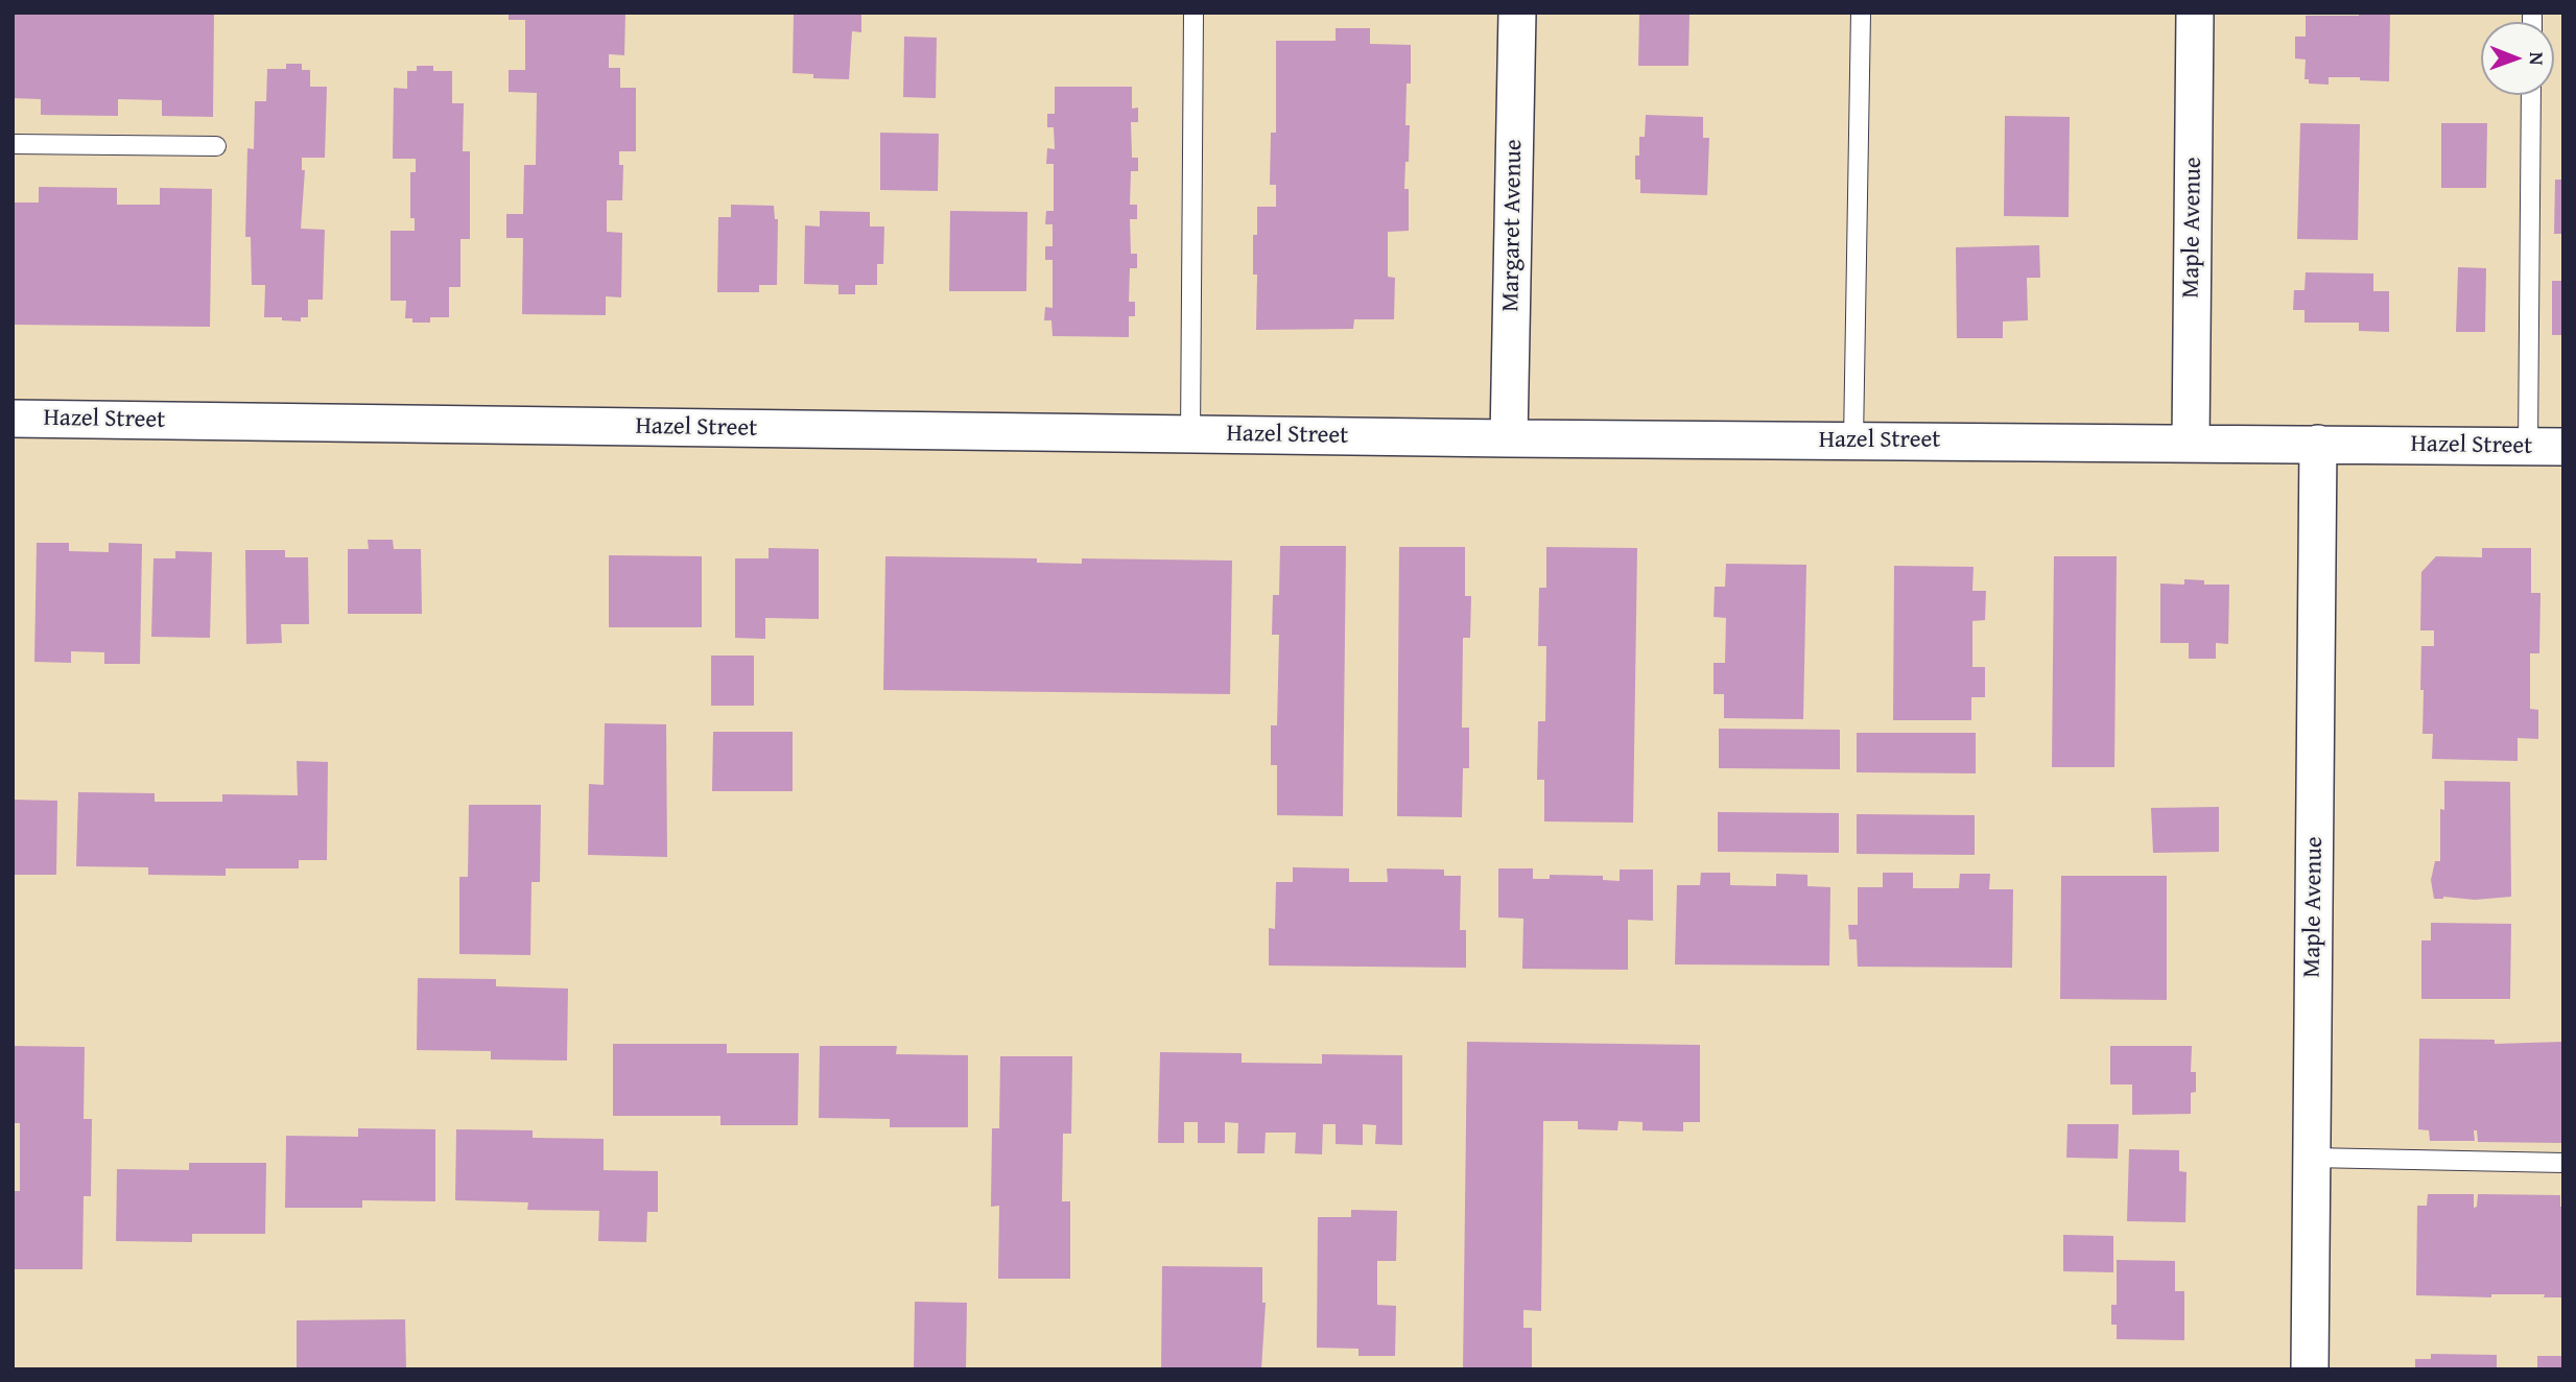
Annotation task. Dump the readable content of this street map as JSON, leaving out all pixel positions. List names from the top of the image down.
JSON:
{
  "streets": {
    "street": ["Margaret Avenue", "Maple Avenue", "Hazel Street"]
  },
  "crossings": [
    ["Margaret Avenue", "Hazel Street"],
    ["Maple Avenue", "Hazel Street"]
  ],
  "north": "right"
}
